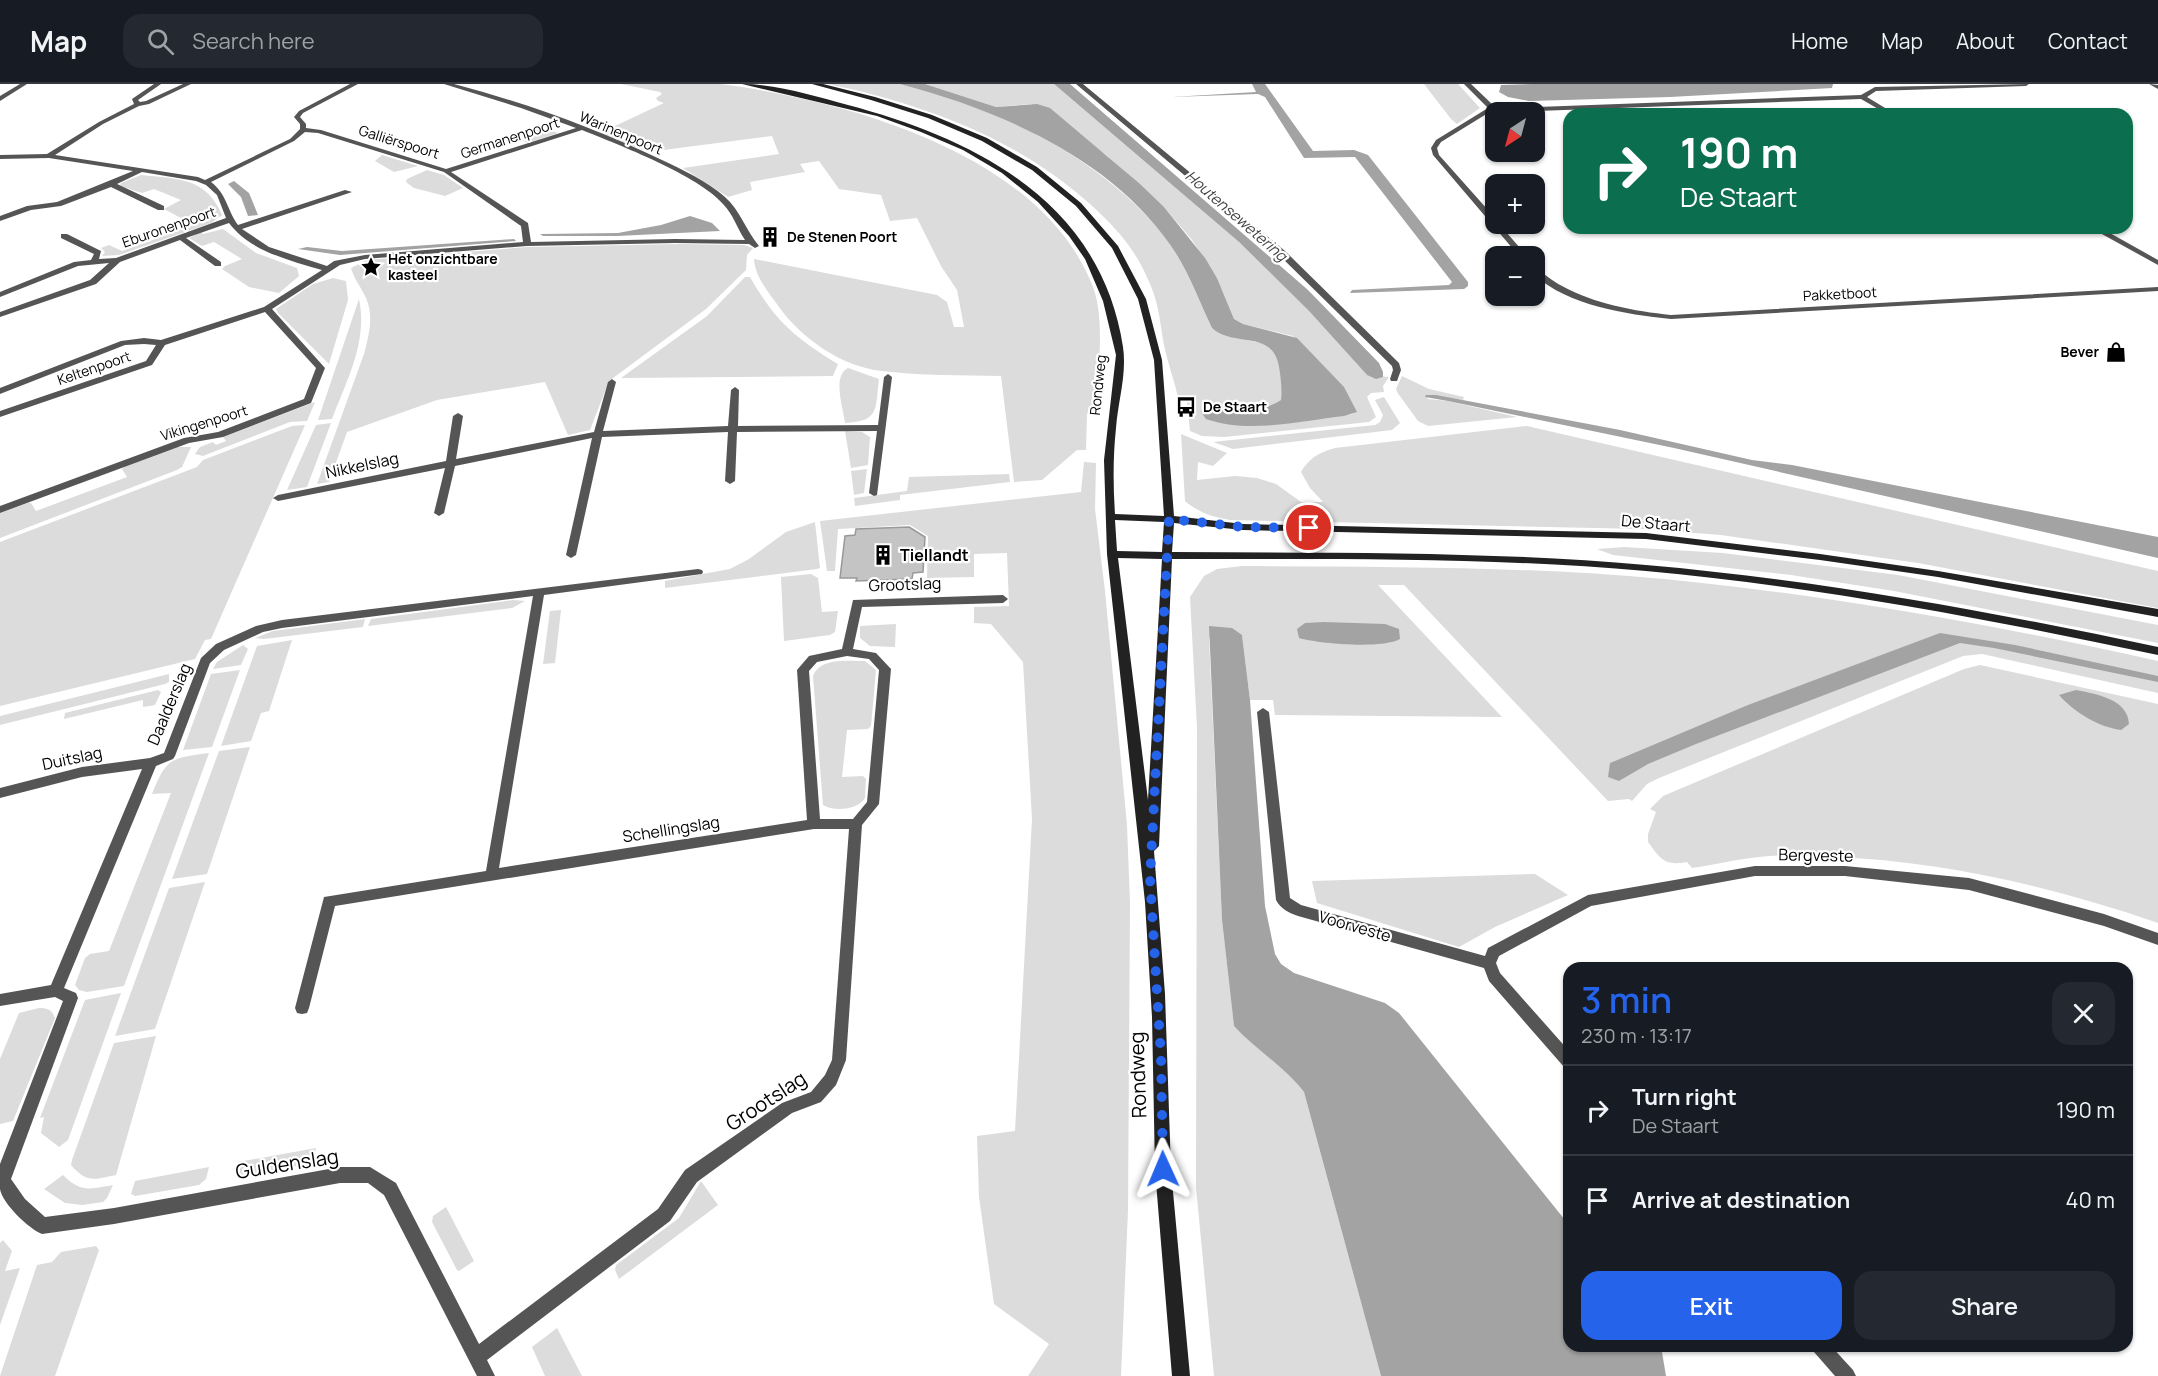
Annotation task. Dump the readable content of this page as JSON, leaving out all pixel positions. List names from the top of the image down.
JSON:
{
  "streets": {
    "main road": ["Rondweg", "De Staart"],
    "street": [
      "Warinenpoort",
      "Germanenpoort",
      "Galliërspoort",
      "Eburonenpoort",
      "Pakketboot",
      "Keltenpoort",
      "Vikingenpoort",
      "Nikkelslag",
      "Grootslag",
      "Daalderslag",
      "Duitslag",
      "Schellingslag",
      "Bergveste",
      "Voorveste",
      "Guldenslag"
    ]
  },
  "crossings": [
    ["Warinenpoort", "Germanenpoort"],
    ["Warinenpoort", "Galliërspoort"],
    ["Germanenpoort", "Galliërspoort"],
    ["Rondweg", "De Staart"],
    ["Grootslag", "Schellingslag"],
    ["Grootslag", "Guldenslag"],
    ["Daalderslag", "Duitslag"],
    ["Bergveste", "Voorveste"]
  ],
  "water": ["Houtensewetering"],
  "places": {
    "building": ["De Stenen Poort", "Tiellandt"],
    "place": ["Het onzichtbare kasteel"],
    "shop": ["Bever"],
    "bus stop": ["De Staart"]
  },
  "north": "bottom left",
  "page": {
    "header": "Map",
    "search": "Search here",
    "nav": [
      "Home",
      "Map",
      "About",
      "Contact"
    ],
    "map_buttons": ["+", "−"],
    "turn": ["190 m", "De Staart"],
    "heading": ["3 min", "230 m · 13:17"],
    "list": [
      {
        "name": "Turn right",
        "note": "De Staart",
        "value": "190 m"
      },
      {
        "name": "Arrive at destination",
        "value": "40 m"
      }
    ],
    "buttons": ["Exit", "Share"]
  }
}
